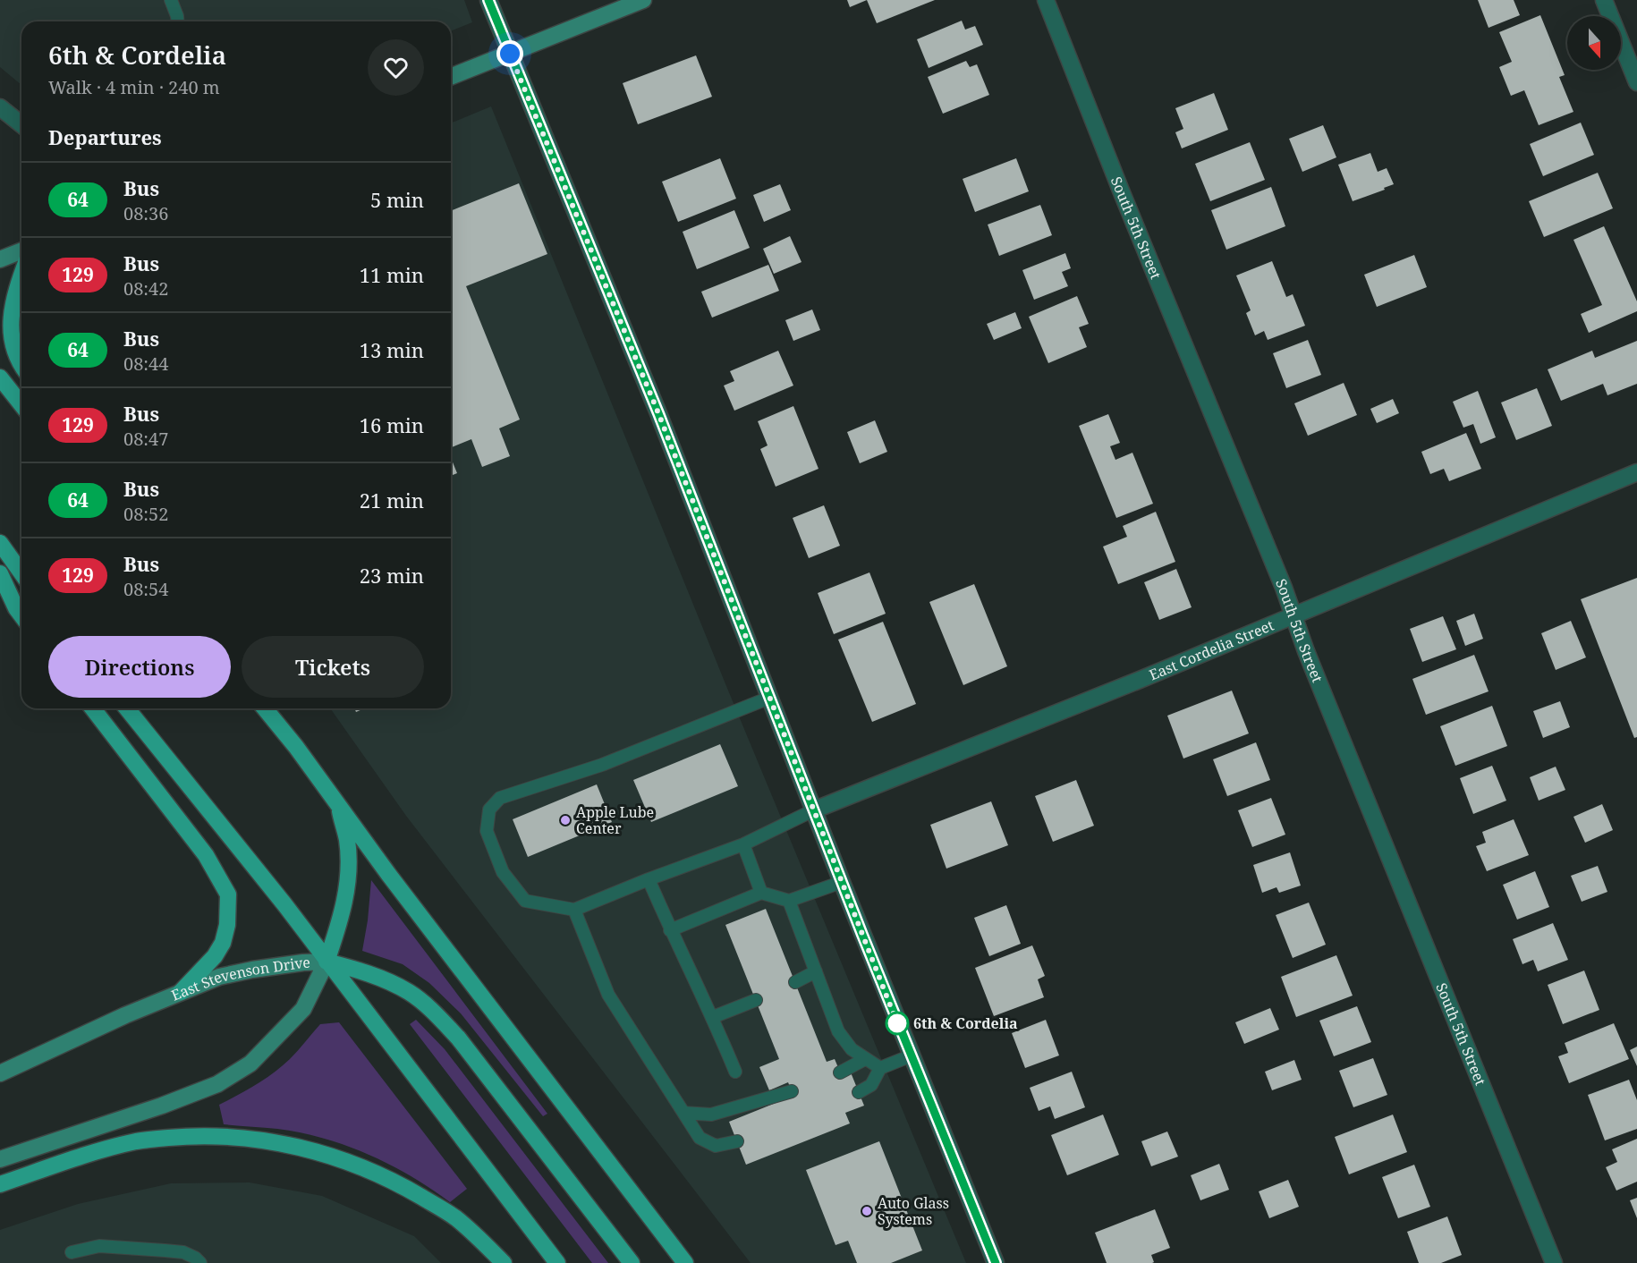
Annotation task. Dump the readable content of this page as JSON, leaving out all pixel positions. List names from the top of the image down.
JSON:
{
  "streets": {
    "main road": ["East Stevenson Drive"],
    "street": ["South 5th Street", "East Cordelia Street"]
  },
  "crossings": [
    ["South 5th Street", "East Cordelia Street"]
  ],
  "places": ["Apple Lube Center", "6th & Cordelia", "Auto Glass Systems"],
  "lines": ["bus line 64"],
  "north": "bottom",
  "page": {
    "heading": [
      ["6th & Cordelia", "Walk · 4 min · 240 m"],
      "Departures"
    ],
    "list": [
      {
        "mark": "64",
        "name": "Bus",
        "note": "08:36",
        "value": "5 min"
      },
      {
        "mark": "129",
        "name": "Bus",
        "note": "08:42",
        "value": "11 min"
      },
      {
        "mark": "64",
        "name": "Bus",
        "note": "08:44",
        "value": "13 min"
      },
      {
        "mark": "129",
        "name": "Bus",
        "note": "08:47",
        "value": "16 min"
      },
      {
        "mark": "64",
        "name": "Bus",
        "note": "08:52",
        "value": "21 min"
      },
      {
        "mark": "129",
        "name": "Bus",
        "note": "08:54",
        "value": "23 min"
      }
    ],
    "buttons": ["Directions", "Tickets"]
  }
}
